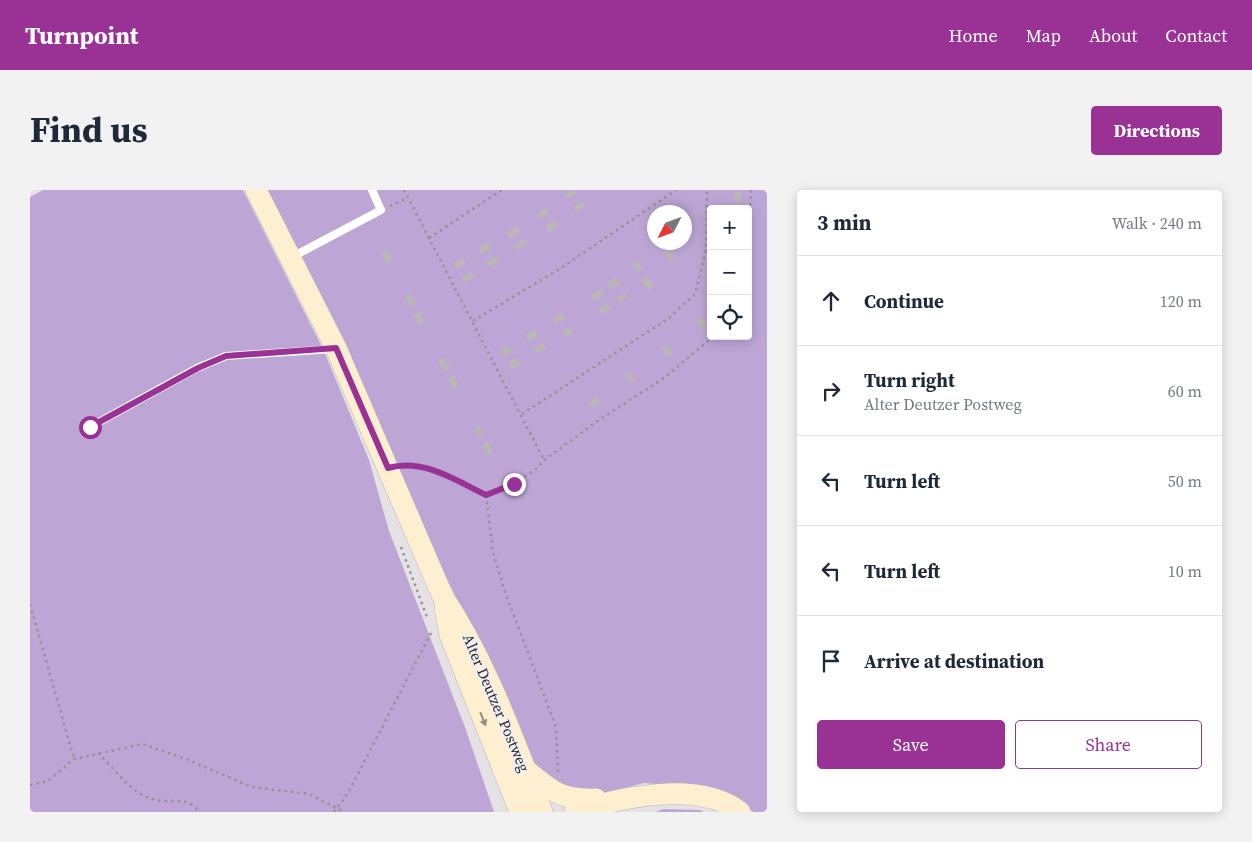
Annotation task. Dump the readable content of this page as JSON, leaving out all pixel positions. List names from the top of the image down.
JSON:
{
  "streets": {
    "street": ["Alter Deutzer Postweg"]
  },
  "north": "bottom left",
  "page": {
    "header": "Turnpoint",
    "nav": [
      "Home",
      "Map",
      "About",
      "Contact"
    ],
    "title": "Find us",
    "buttons": [
      "Directions",
      ["Save", "Share"]
    ],
    "heading": ["3 min", "Walk · 240 m"],
    "map_buttons": ["+", "−"],
    "list": [
      ["Continue", "120 m"],
      ["Turn right", "Alter Deutzer Postweg", "60 m"],
      ["Turn left", "50 m"],
      ["Turn left", "10 m"],
      "Arrive at destination"
    ]
  }
}
